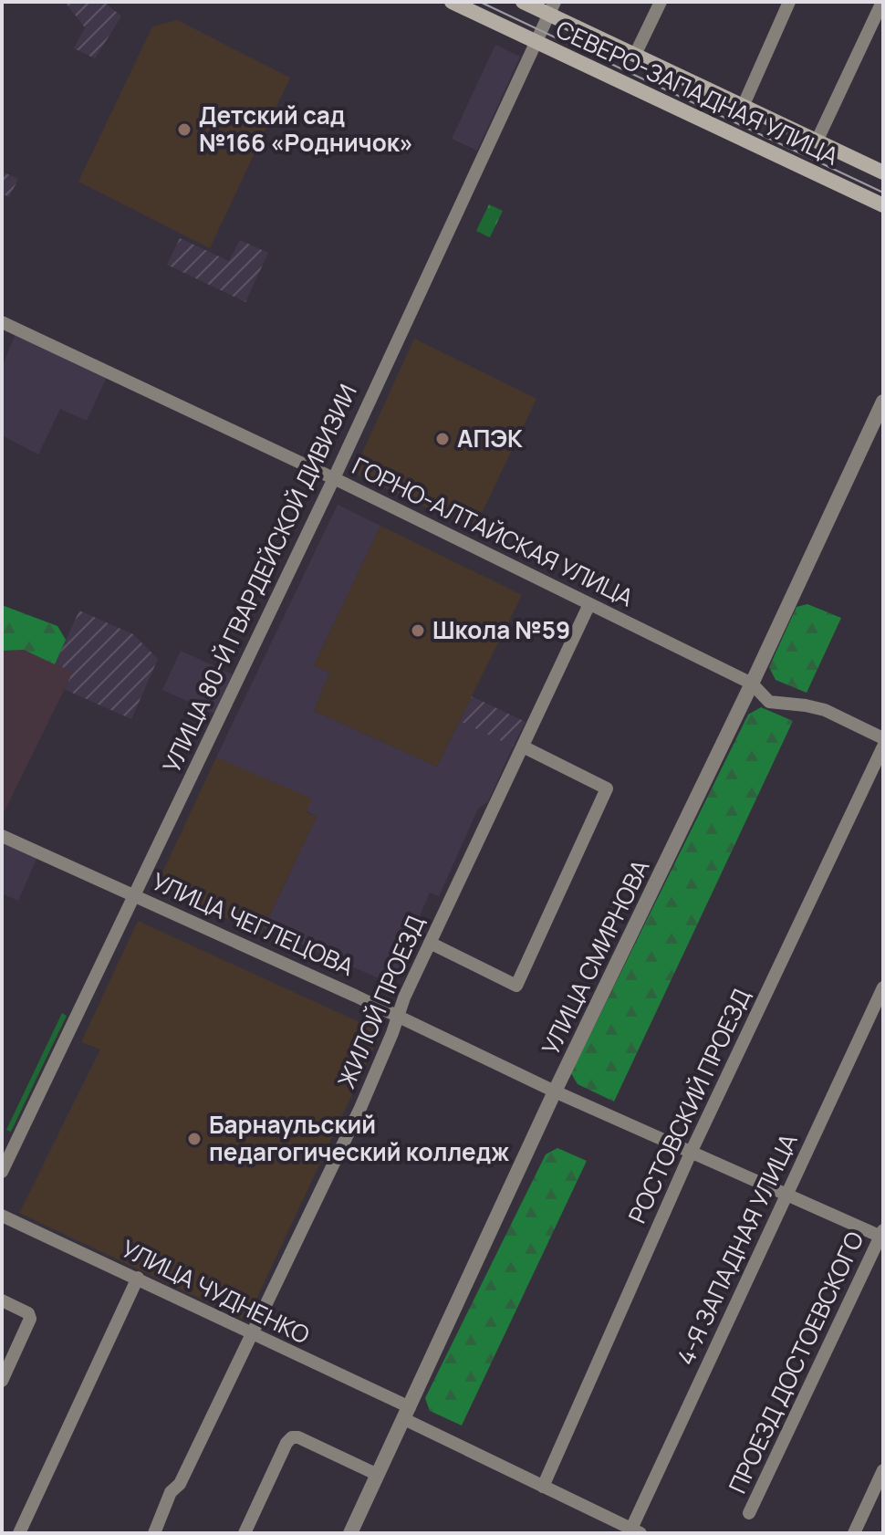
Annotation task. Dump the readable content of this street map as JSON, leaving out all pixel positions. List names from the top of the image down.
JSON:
{
  "streets": {
    "main road": ["СЕВЕРО-ЗАПАДНАЯ УЛИЦА"],
    "street": [
      "ГОРНО-АЛТАЙСКАЯ УЛИЦА",
      "УЛИЦА 80-Й ГВАРДЕЙСКОЙ ДИВИЗИИ",
      "УЛИЦА ЧЕГЛЕЦОВА",
      "УЛИЦА СМИРНОВА",
      "ЖИЛОЙ ПРОЕЗД",
      "РОСТОВСКИЙ ПРОЕЗД",
      "4-Я ЗАПАДНАЯ УЛИЦА",
      "УЛИЦА ЧУДНЕНКО",
      "ПРОЕЗД ДОСТОЕВСКОГО"
    ]
  },
  "crossings": [
    ["СЕВЕРО-ЗАПАДНАЯ УЛИЦА", "УЛИЦА 80-Й ГВАРДЕЙСКОЙ ДИВИЗИИ"],
    ["ГОРНО-АЛТАЙСКАЯ УЛИЦА", "УЛИЦА 80-Й ГВАРДЕЙСКОЙ ДИВИЗИИ"],
    ["ГОРНО-АЛТАЙСКАЯ УЛИЦА", "УЛИЦА СМИРНОВА"],
    ["ГОРНО-АЛТАЙСКАЯ УЛИЦА", "ЖИЛОЙ ПРОЕЗД"],
    ["УЛИЦА 80-Й ГВАРДЕЙСКОЙ ДИВИЗИИ", "УЛИЦА ЧЕГЛЕЦОВА"],
    ["УЛИЦА ЧЕГЛЕЦОВА", "УЛИЦА СМИРНОВА"],
    ["УЛИЦА ЧЕГЛЕЦОВА", "ЖИЛОЙ ПРОЕЗД"],
    ["УЛИЦА ЧЕГЛЕЦОВА", "РОСТОВСКИЙ ПРОЕЗД"],
    ["УЛИЦА ЧЕГЛЕЦОВА", "4-Я ЗАПАДНАЯ УЛИЦА"],
    ["УЛИЦА ЧЕГЛЕЦОВА", "ПРОЕЗД ДОСТОЕВСКОГО"],
    ["УЛИЦА СМИРНОВА", "УЛИЦА ЧУДНЕНКО"],
    ["ЖИЛОЙ ПРОЕЗД", "УЛИЦА ЧУДНЕНКО"],
    ["РОСТОВСКИЙ ПРОЕЗД", "УЛИЦА ЧУДНЕНКО"],
    ["4-Я ЗАПАДНАЯ УЛИЦА", "УЛИЦА ЧУДНЕНКО"]
  ],
  "places": [
    "Детский сад №166 «Родничок»",
    "АПЭК",
    "Школа №59",
    "Барнаульский педагогический колледж"
  ]
}
